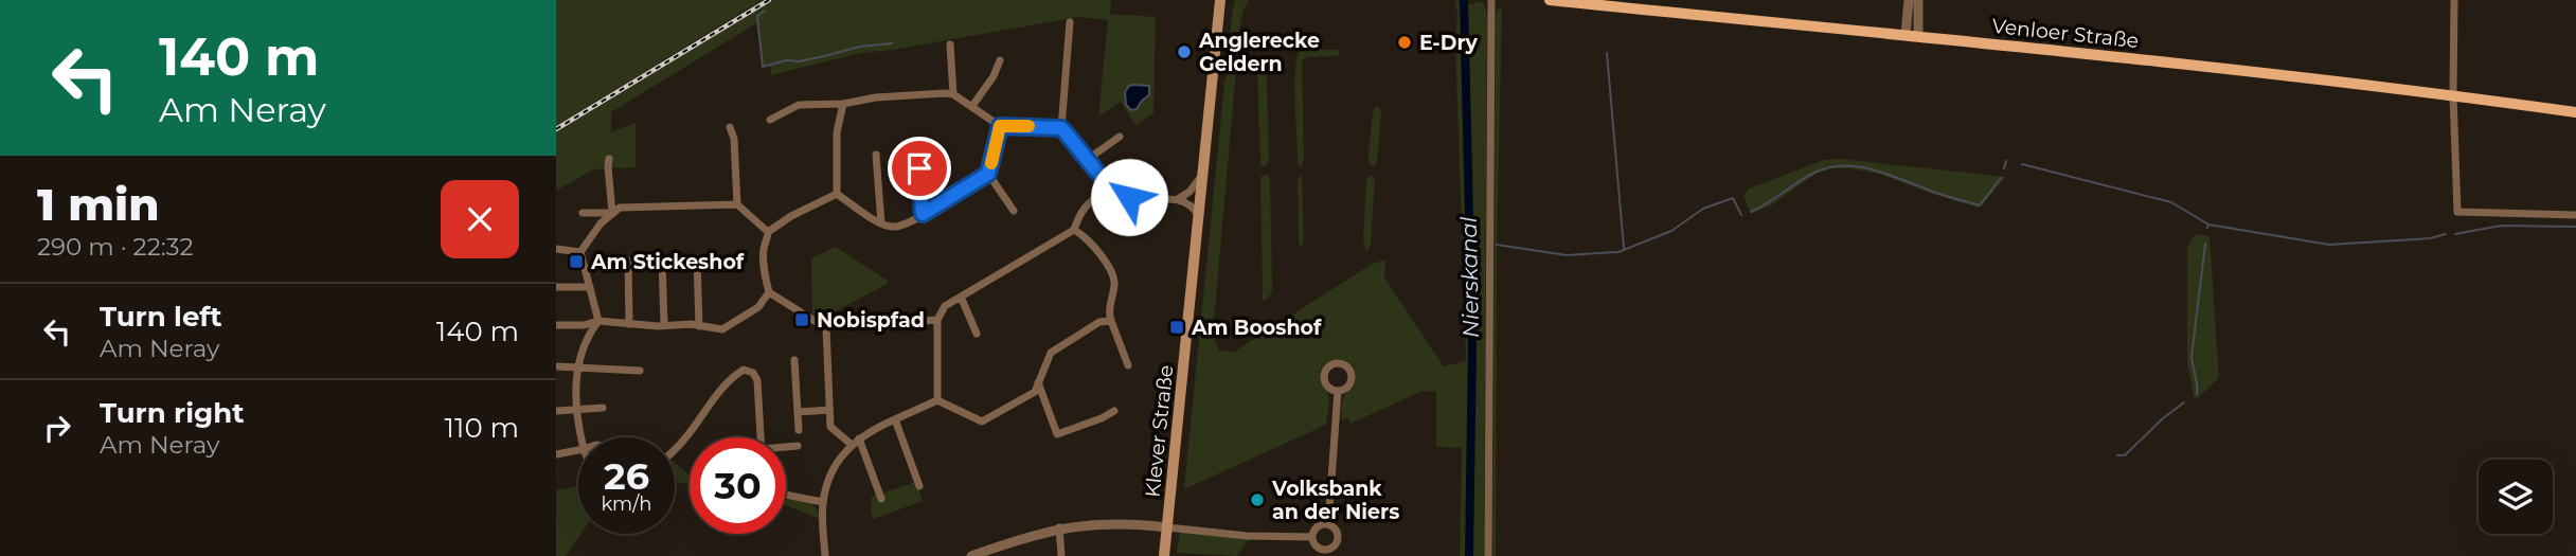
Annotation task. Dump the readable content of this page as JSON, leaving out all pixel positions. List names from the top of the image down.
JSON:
{
  "streets": {
    "main road": ["Venloer Straße", "Klever Straße"]
  },
  "water": ["Nierskanal"],
  "places": {
    "other": ["E-Dry", "Anglerecke Geldern", "Volksbank an der Niers"],
    "transit": ["Am Stickeshof", "Nobispfad", "Am Booshof"]
  },
  "page": {
    "turn": ["140 m", "Am Neray"],
    "heading": ["1 min", "290 m · 22:32"],
    "list": [
      {
        "name": "Turn left",
        "note": "Am Neray",
        "value": "140 m"
      },
      {
        "name": "Turn right",
        "note": "Am Neray",
        "value": "110 m"
      }
    ],
    "speed": "26 km/h",
    "limit": "30"
  }
}
